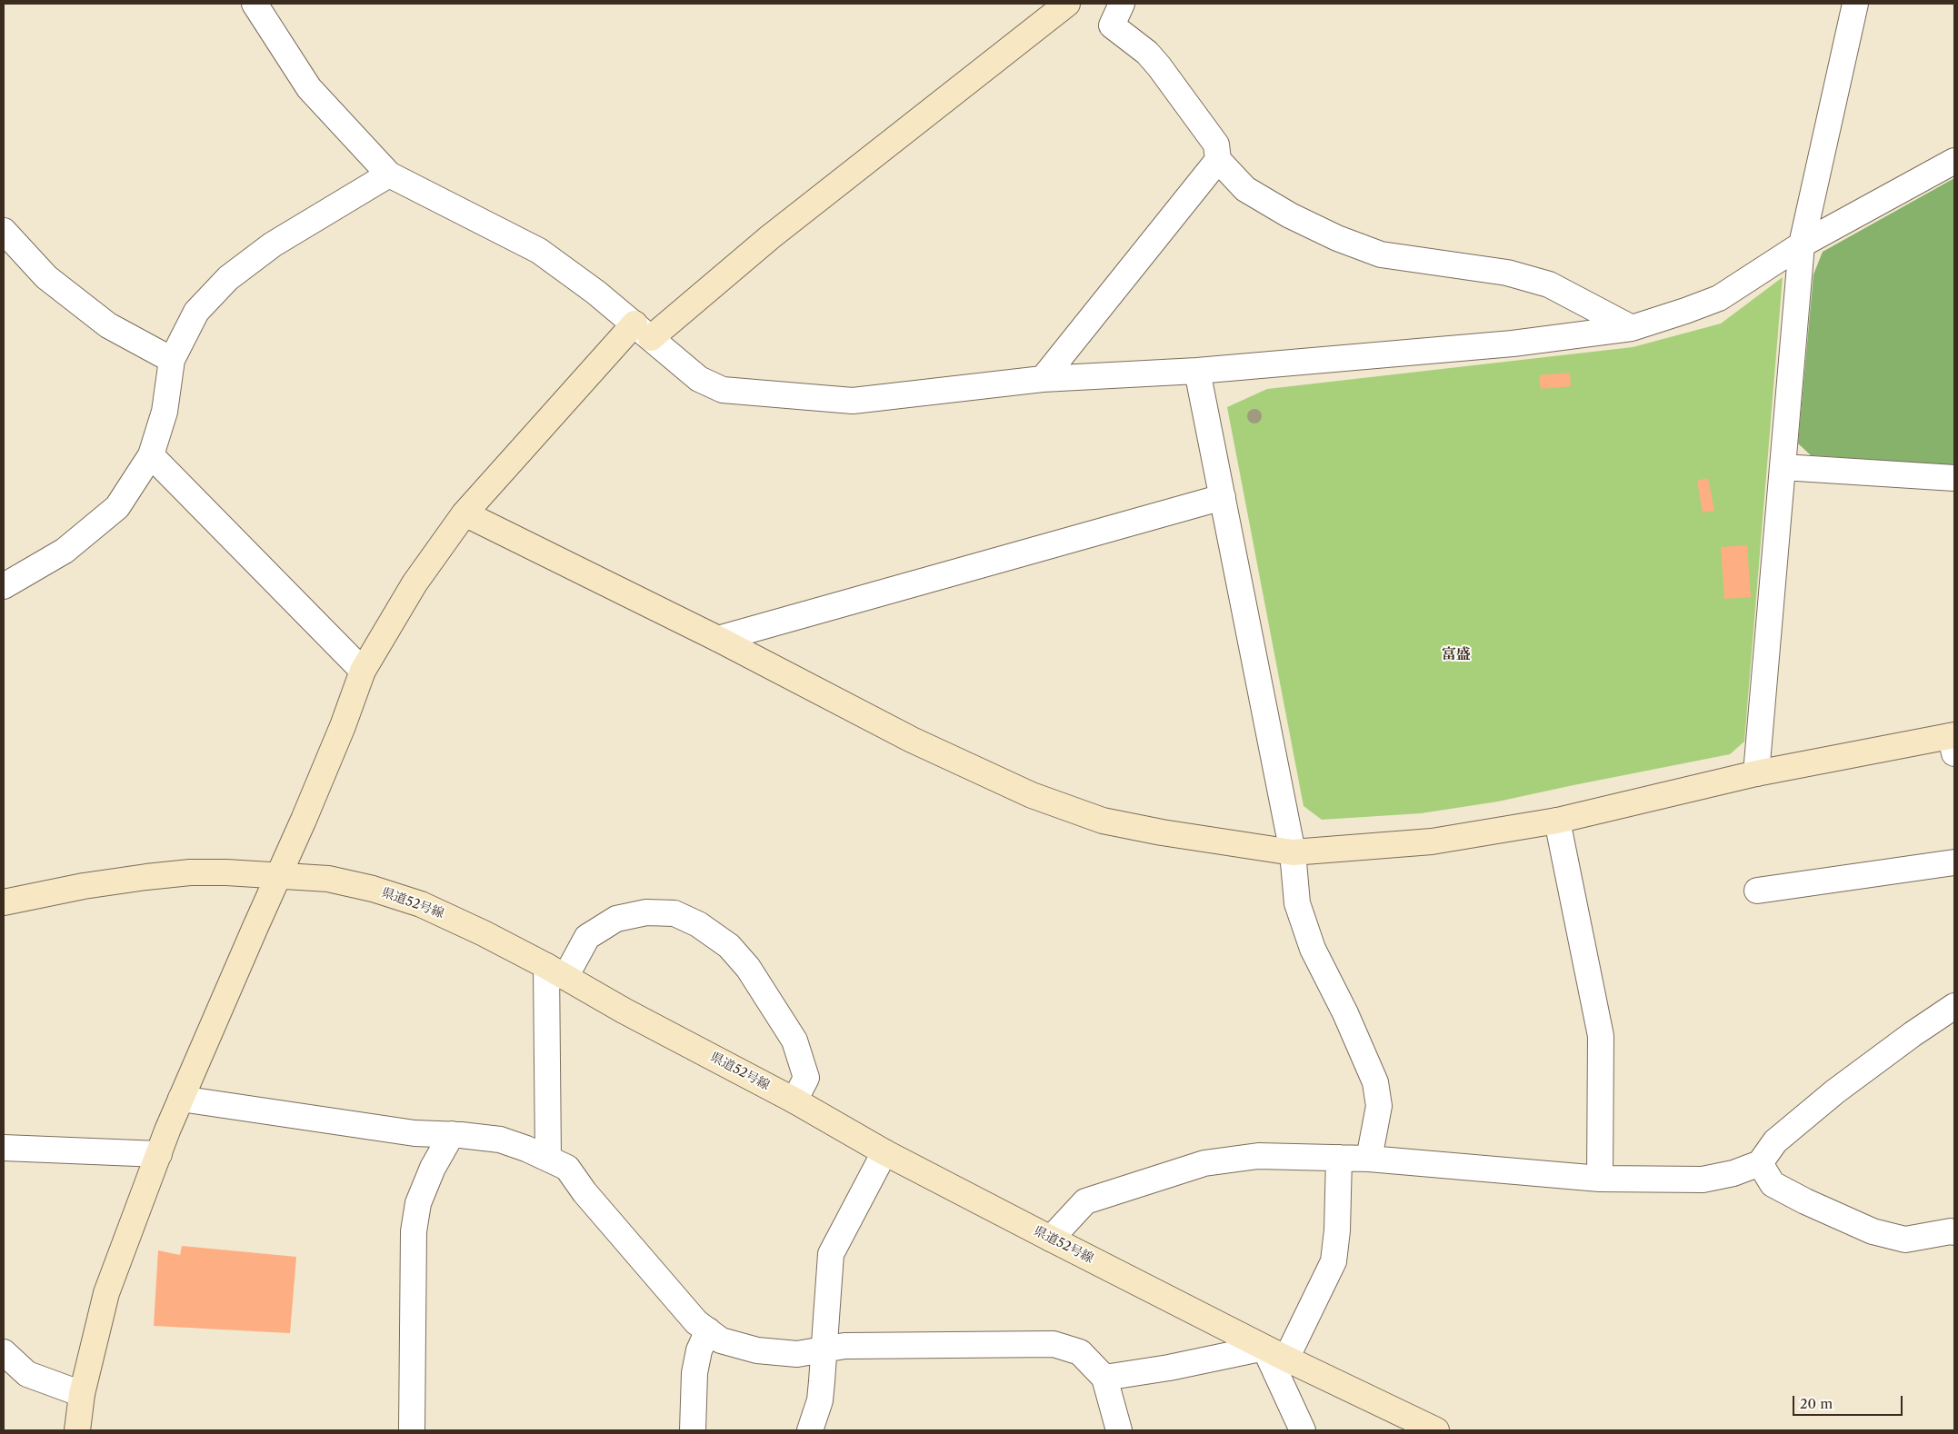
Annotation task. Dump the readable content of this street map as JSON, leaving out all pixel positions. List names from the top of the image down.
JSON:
{
  "streets": {
    "street": ["県道52号線"]
  },
  "districts": ["富盛"],
  "scale_bar": "20 m"
}
